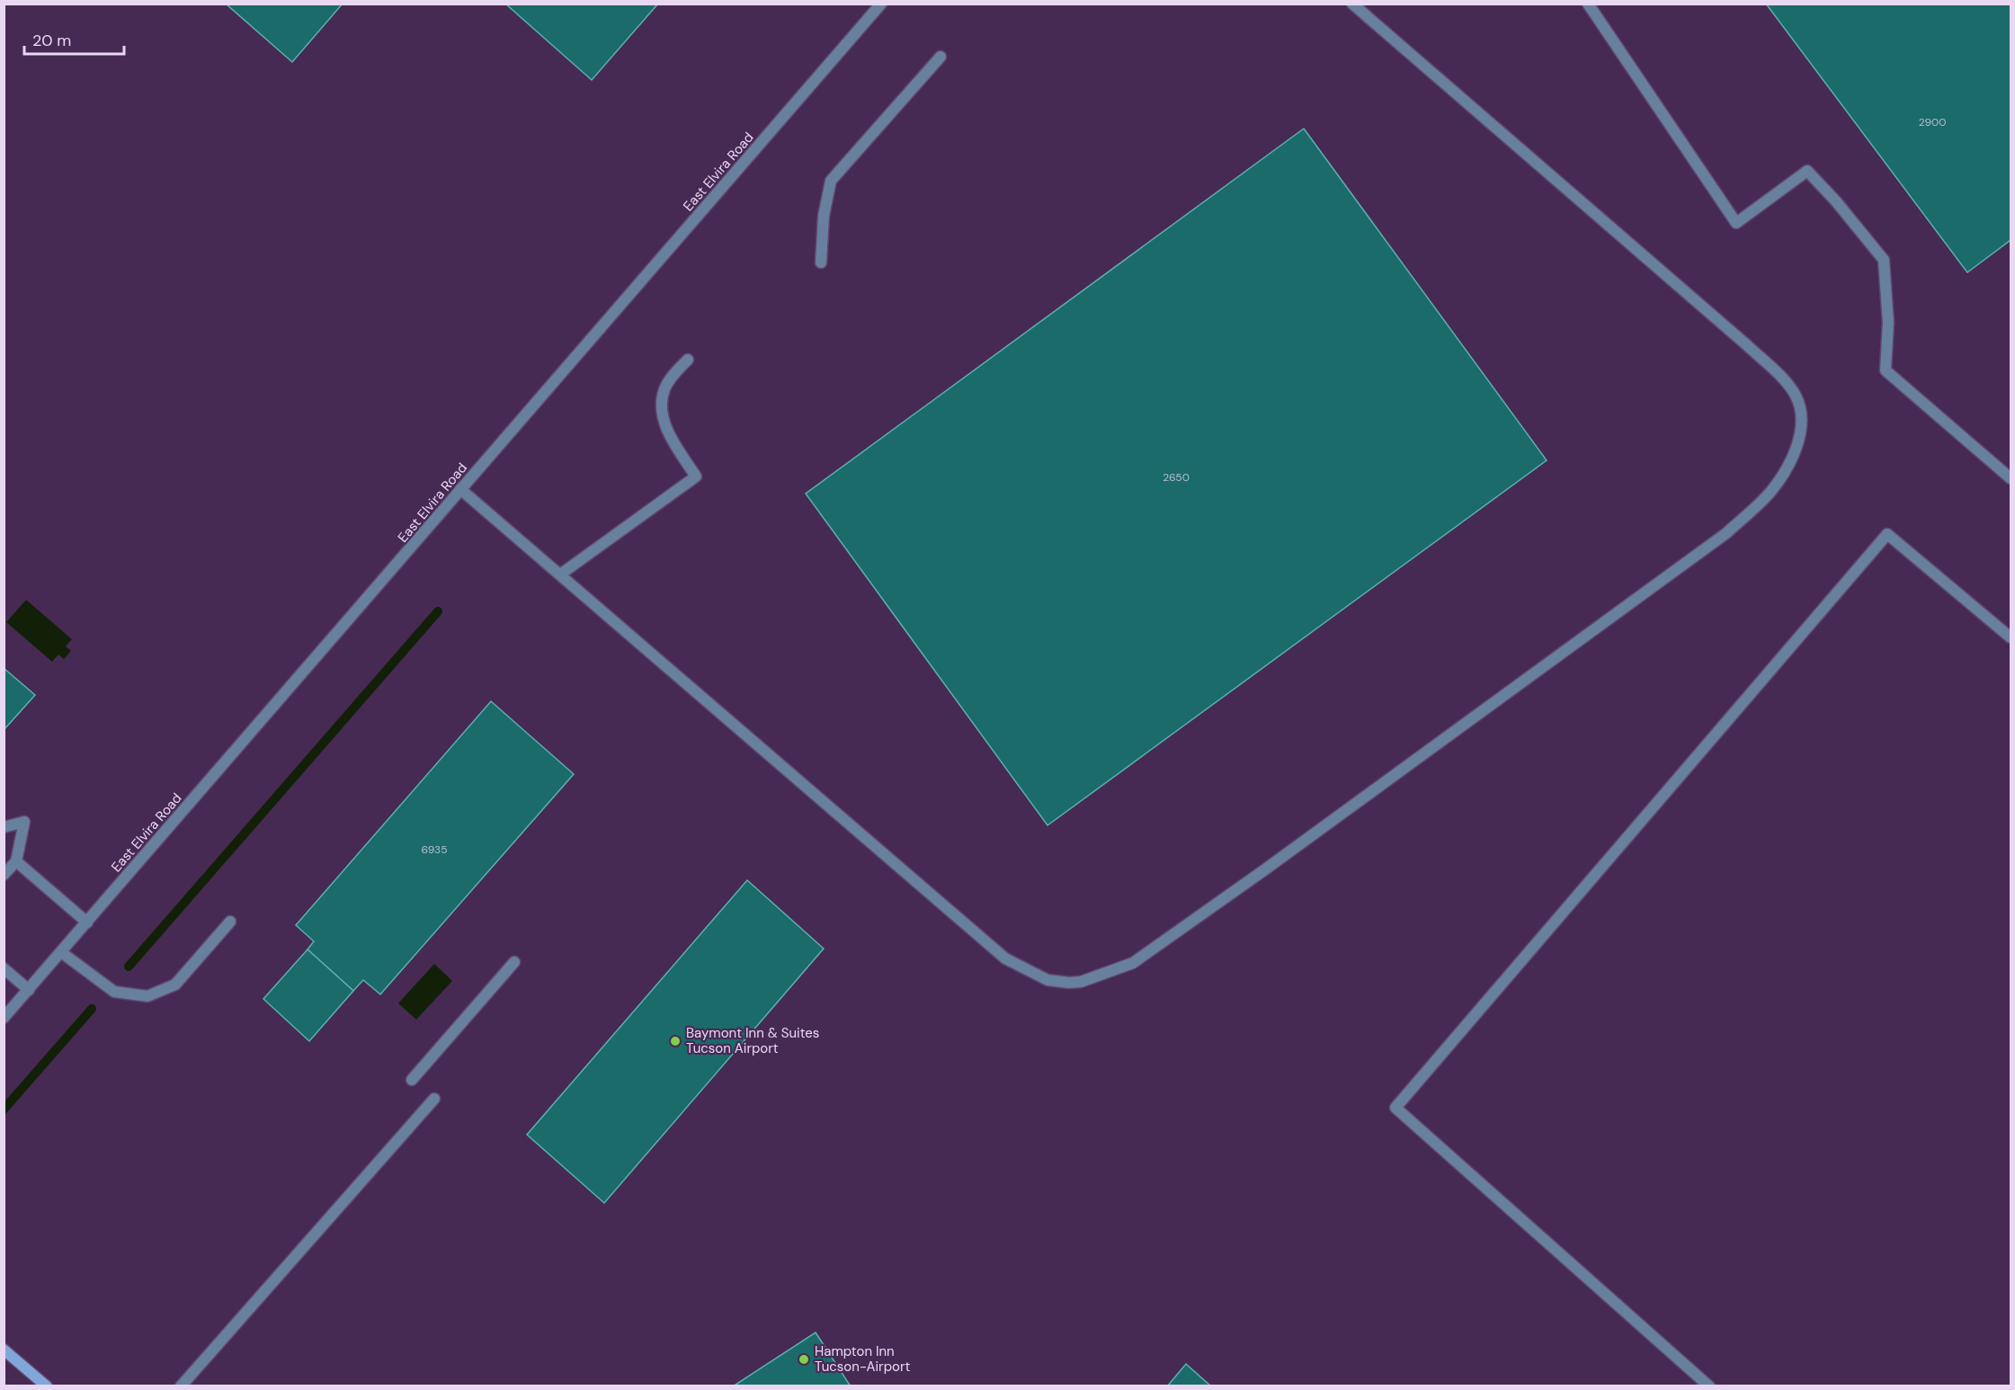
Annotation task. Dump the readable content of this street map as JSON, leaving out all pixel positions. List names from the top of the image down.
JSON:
{
  "streets": {
    "street": ["East Elvira Road"]
  },
  "places": ["Baymont Inn & Suites Tucson Airport", "Hampton Inn Tucson-Airport"],
  "house_numbers": ["2900", "2650", "6935"],
  "scale_bar": "20 m"
}
